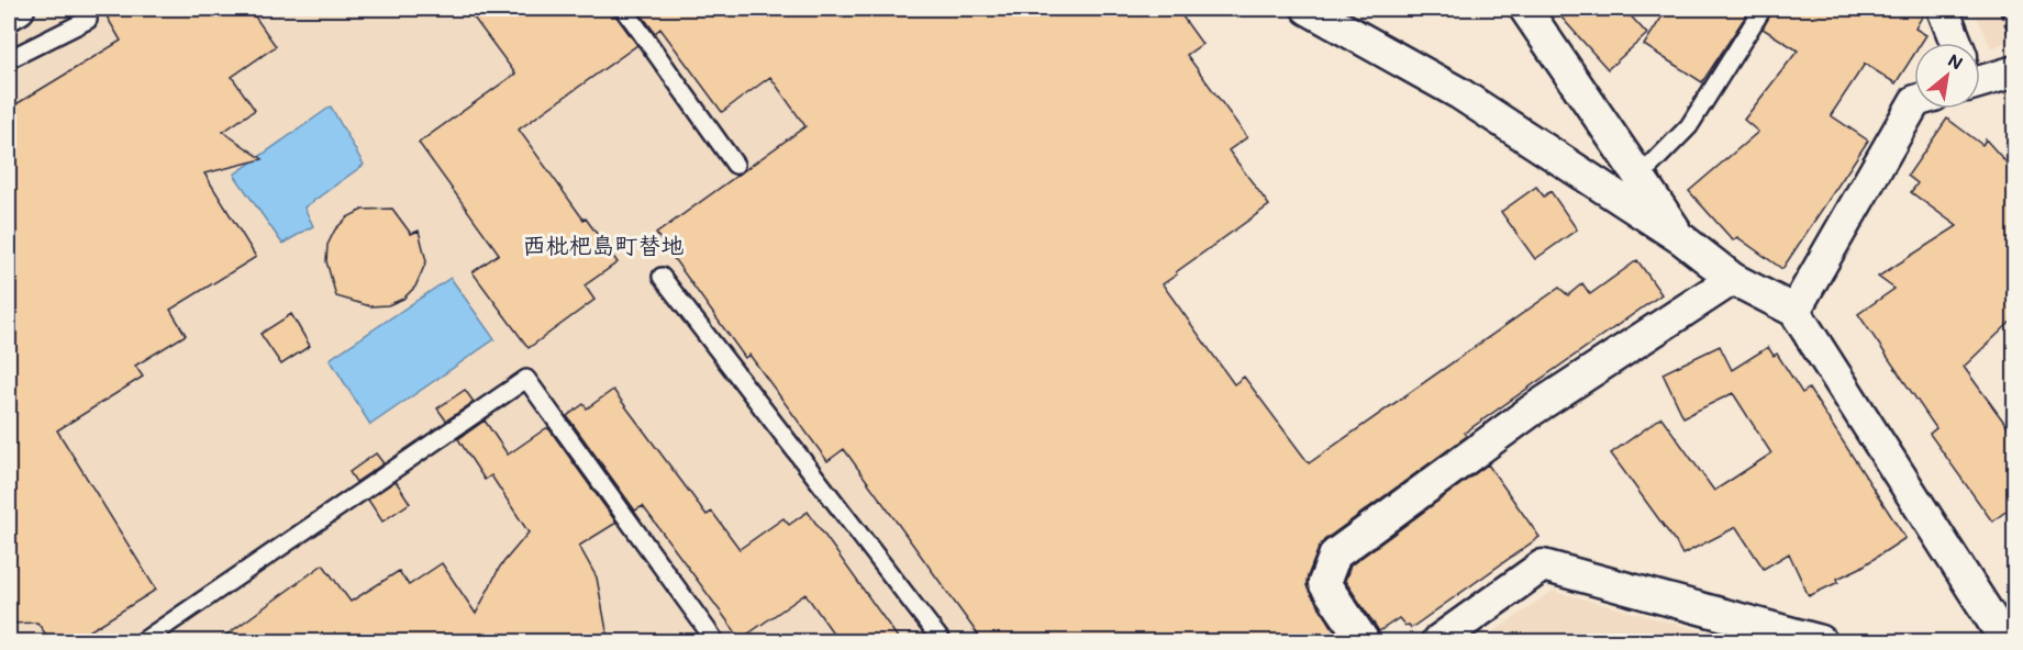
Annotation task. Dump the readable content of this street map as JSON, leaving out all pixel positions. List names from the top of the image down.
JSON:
{
  "districts": ["西枇杷島町替地"],
  "north": "top right"
}
